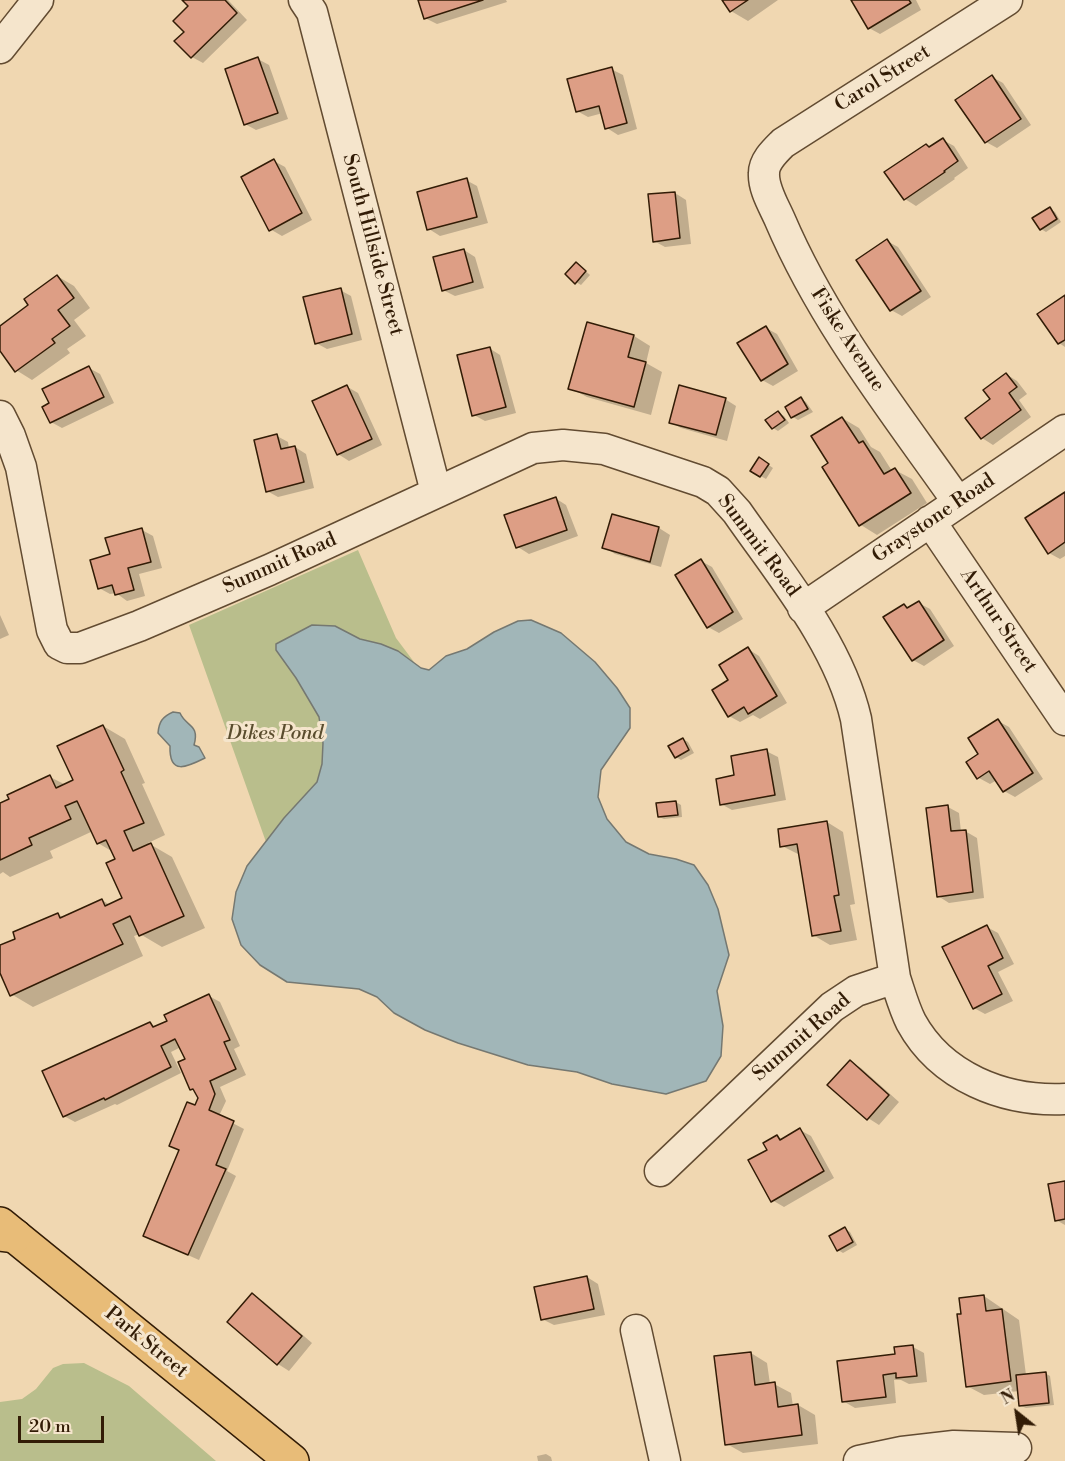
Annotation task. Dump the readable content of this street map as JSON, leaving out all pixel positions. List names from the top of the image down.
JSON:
{
  "streets": {
    "main road": ["Park Street"],
    "street": [
      "Carol Street",
      "South Hillside Street",
      "Fiske Avenue",
      "Graystone Road",
      "Summit Road",
      "Arthur Street"
    ]
  },
  "crossings": [
    ["Carol Street", "Fiske Avenue"],
    ["South Hillside Street", "Summit Road"],
    ["Fiske Avenue", "Graystone Road"],
    ["Graystone Road", "Summit Road"],
    ["Graystone Road", "Arthur Street"]
  ],
  "parks": ["Dikes Pond"],
  "scale_bar": "20 m",
  "north": "top left"
}
